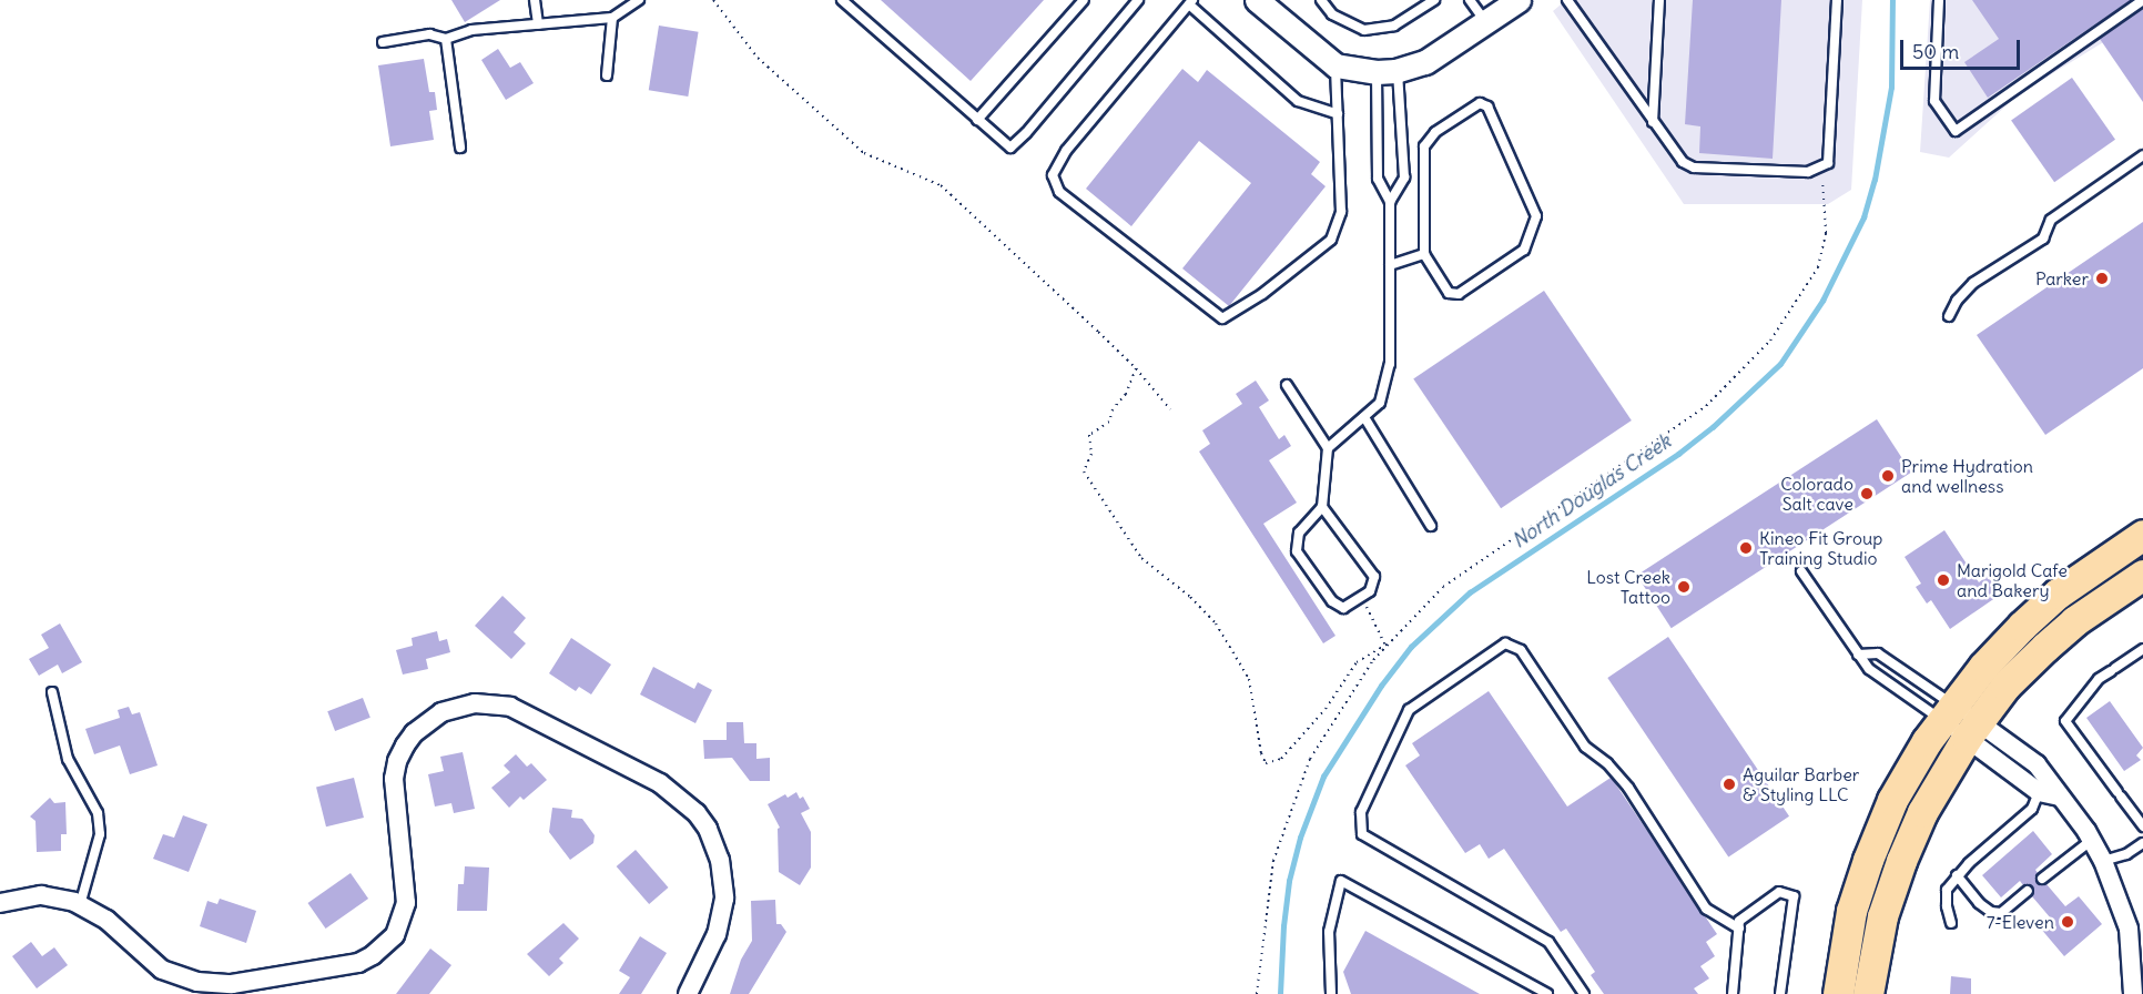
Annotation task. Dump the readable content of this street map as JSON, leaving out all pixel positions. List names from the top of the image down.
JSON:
{
  "water": ["North Douglas Creek"],
  "places": [
    "Parker",
    "Prime Hydration and wellness",
    "Colorado Salt cave",
    "Kineo Fit Group Training Studio",
    "Marigold Cafe and Bakery",
    "Lost Creek Tattoo",
    "Aguilar Barber & Styling LLC",
    "7-Eleven"
  ],
  "scale_bar": "50 m"
}
